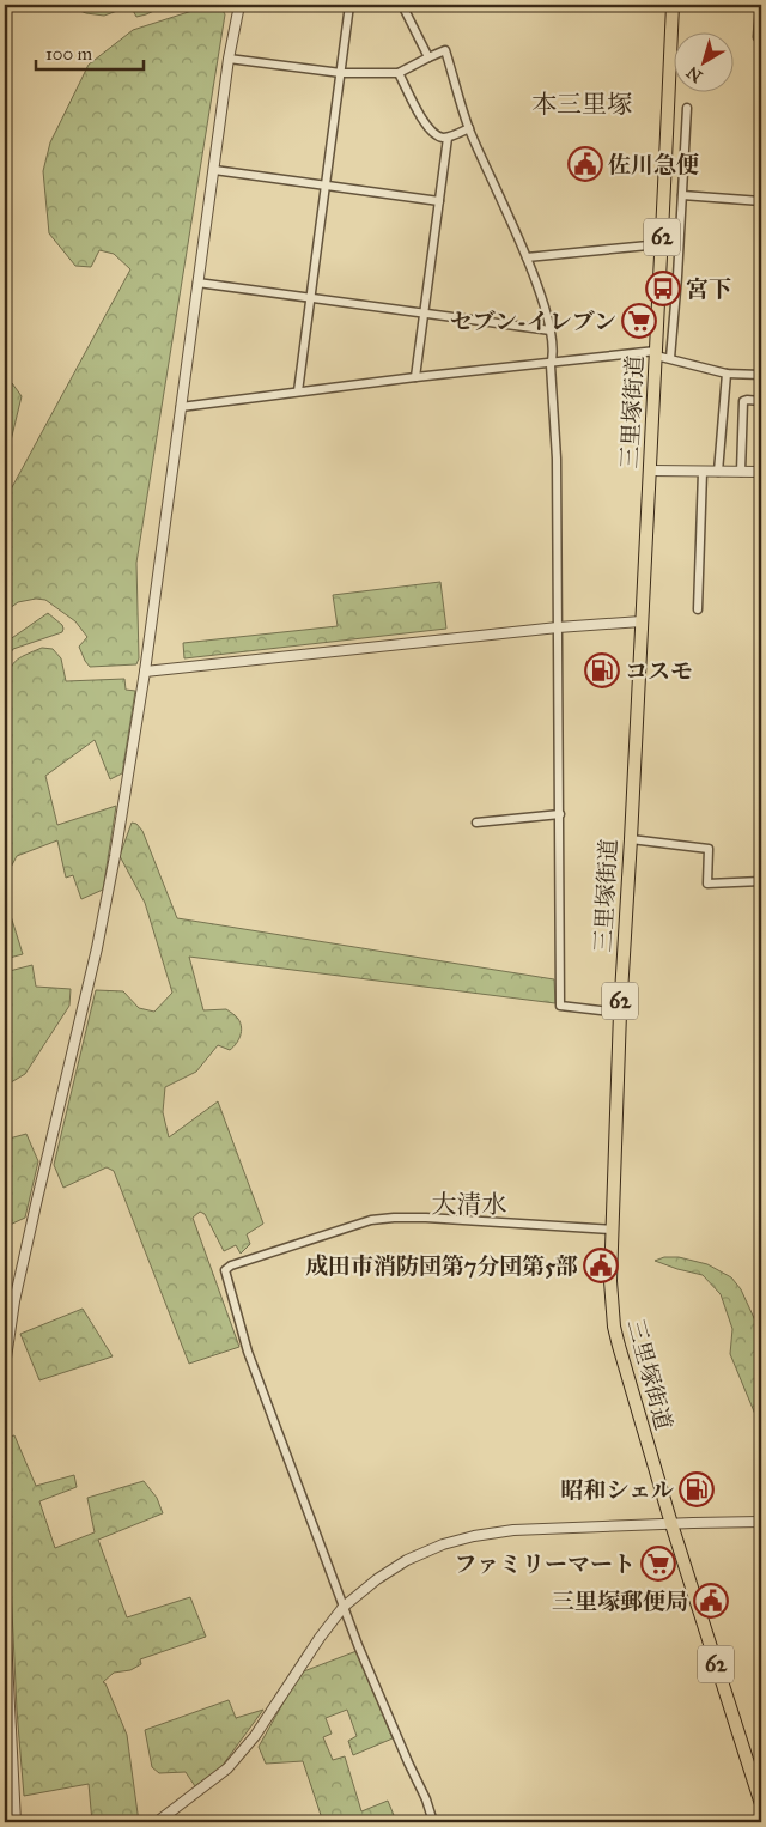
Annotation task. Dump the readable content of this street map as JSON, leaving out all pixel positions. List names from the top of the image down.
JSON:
{
  "streets": {
    "main road": ["62", "三里塚街道"]
  },
  "districts": ["本三里塚", "大清水"],
  "places": {
    "public building": ["佐川急便", "成田市消防団第7分団第5部", "三里塚郵便局"],
    "bus stop": ["宮下"],
    "supermarket": ["セブン-イレブン", "ファミリーマート"],
    "fuel station": ["コスモ", "昭和シェル"]
  },
  "scale_bar": "100 m",
  "north": "bottom left"
}
